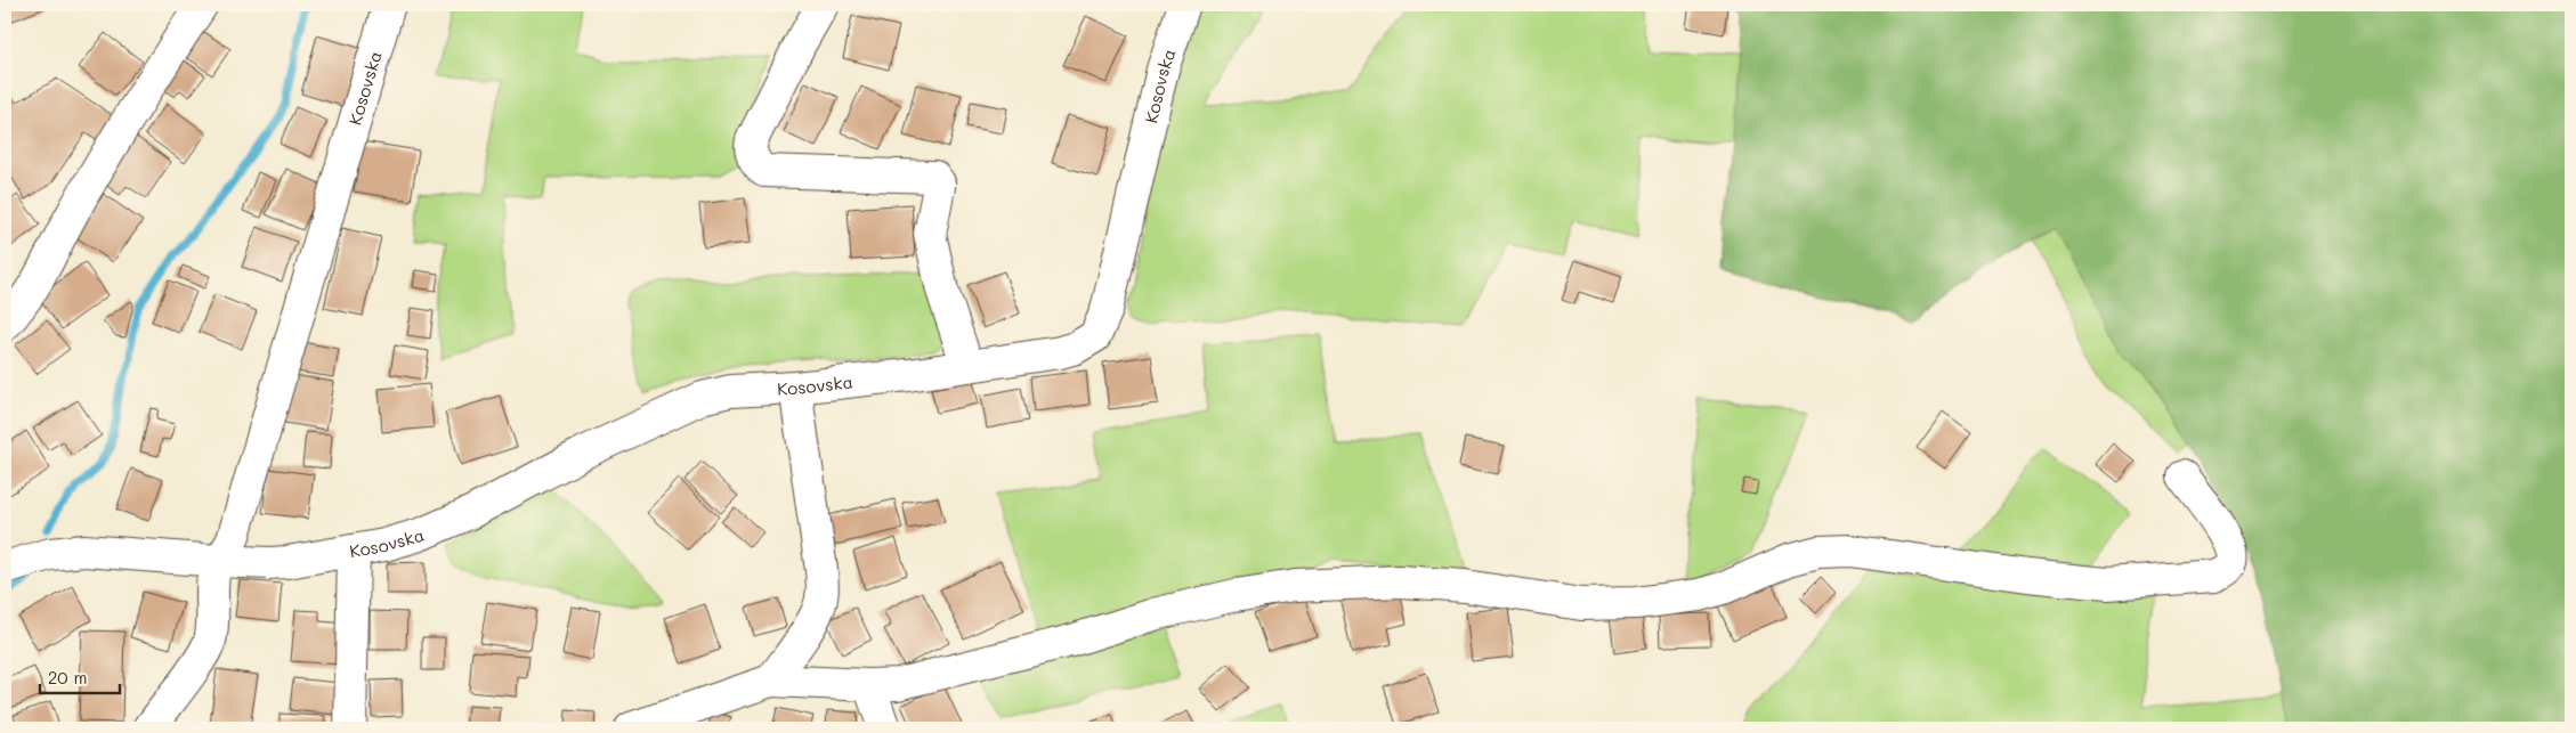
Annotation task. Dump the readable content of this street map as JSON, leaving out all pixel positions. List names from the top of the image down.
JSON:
{
  "streets": {
    "street": ["Kosovska"]
  },
  "scale_bar": "20 m"
}
